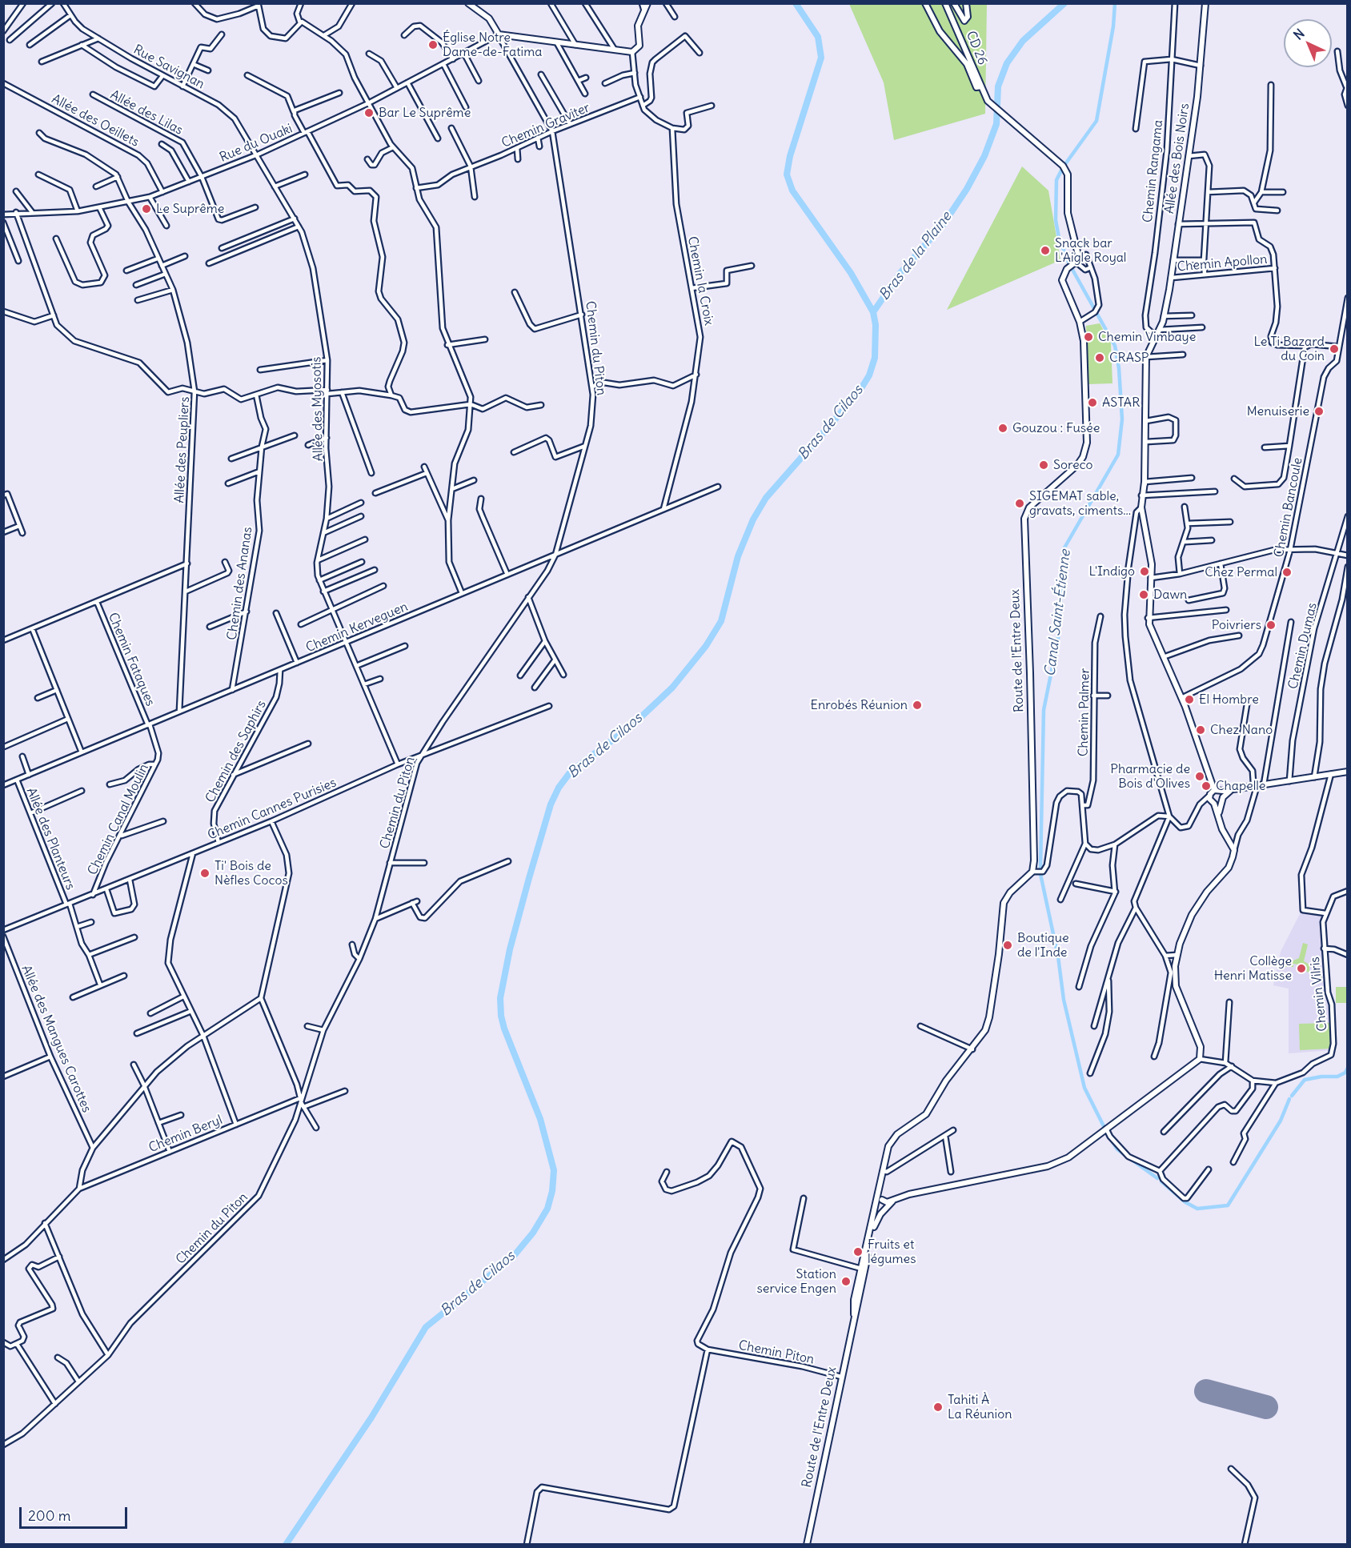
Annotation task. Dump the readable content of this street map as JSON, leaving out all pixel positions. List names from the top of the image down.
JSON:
{
  "streets": {
    "main road": ["CD 26", "Allée des Bois Noirs", "Route de l'Entre Deux"],
    "street": [
      "Rue Savignan",
      "Allée des Lilas",
      "Allée des Oeillets",
      "Chemin Graviter",
      "Rue du Ouaki",
      "Chemin Rangama",
      "Chemin Apollon",
      "Chemin la Croix",
      "Chemin du Piton",
      "Allée des Myosotis",
      "Allée des Peupliers",
      "Chemin Bancoule",
      "Chemin des Ananas",
      "Chemin Kerveguen",
      "Chemin Dumas",
      "Chemin Fataques",
      "Chemin Palmer",
      "Chemin des Saphirs",
      "Chemin Cannes Purisies",
      "Chemin Canal Moulin",
      "Allée des Planteurs",
      "Chemin Vilris",
      "Allée des Mangues Carottes",
      "Chemin Beryl",
      "Chemin Piton"
    ]
  },
  "crossings": [
    ["CD 26", "Route de l'Entre Deux"],
    ["Rue Savignan", "Rue du Ouaki"],
    ["Rue Savignan", "Allée des Myosotis"],
    ["Allée des Lilas", "Rue du Ouaki"],
    ["Allée des Oeillets", "Rue du Ouaki"],
    ["Chemin Graviter", "Chemin du Piton"],
    ["Rue du Ouaki", "Chemin du Piton"],
    ["Rue du Ouaki", "Allée des Myosotis"],
    ["Rue du Ouaki", "Allée des Peupliers"],
    ["Allée des Bois Noirs", "Chemin Rangama"],
    ["Allée des Bois Noirs", "Chemin Apollon"],
    ["Allée des Bois Noirs", "Chemin Bancoule"],
    ["Chemin la Croix", "Chemin Kerveguen"],
    ["Chemin du Piton", "Chemin Kerveguen"],
    ["Chemin du Piton", "Chemin Cannes Purisies"],
    ["Chemin du Piton", "Chemin Beryl"],
    ["Allée des Myosotis", "Chemin Kerveguen"],
    ["Allée des Myosotis", "Chemin Cannes Purisies"],
    ["Allée des Peupliers", "Chemin Kerveguen"],
    ["Chemin des Ananas", "Chemin Kerveguen"],
    ["Chemin Kerveguen", "Chemin Fataques"],
    ["Chemin Kerveguen", "Chemin des Saphirs"],
    ["Chemin Kerveguen", "Chemin Canal Moulin"],
    ["Chemin Kerveguen", "Allée des Planteurs"],
    ["Route de l'Entre Deux", "Chemin Piton"],
    ["Chemin Fataques", "Chemin Canal Moulin"],
    ["Chemin des Saphirs", "Chemin Cannes Purisies"],
    ["Chemin Cannes Purisies", "Chemin Canal Moulin"],
    ["Chemin Cannes Purisies", "Allée des Planteurs"]
  ],
  "water": ["Bras de la Plaine", "Bras de Cilaos", "Canal Saint-Étienne"],
  "places": [
    "Église Notre Dame-de-Fatima",
    "Bar Le Suprême",
    "Le Suprême",
    "Snack bar L'Aigle Royal",
    "Chemin Vimbaye",
    "Le Ti Bazard du Coin",
    "CRASP",
    "ASTAR",
    "Menuiserie",
    "Gouzou : Fusée",
    "Soreco",
    "SIGEMAT sable, gravats, ciments...",
    "L'Indigo",
    "Chez Permal",
    "Dawn",
    "Poivriers",
    "El Hombre",
    "Enrobés Réunion",
    "Chez Nano",
    "Pharmacie de Bois d'Olives",
    "Chapelle",
    "Ti' Bois de Nèfles Cocos",
    "Boutique de l'Inde",
    "Collège Henri Matisse",
    "Fruits et légumes",
    "Station service Engen",
    "Tahiti À La Réunion"
  ],
  "scale_bar": "200 m",
  "north": "top left"
}
